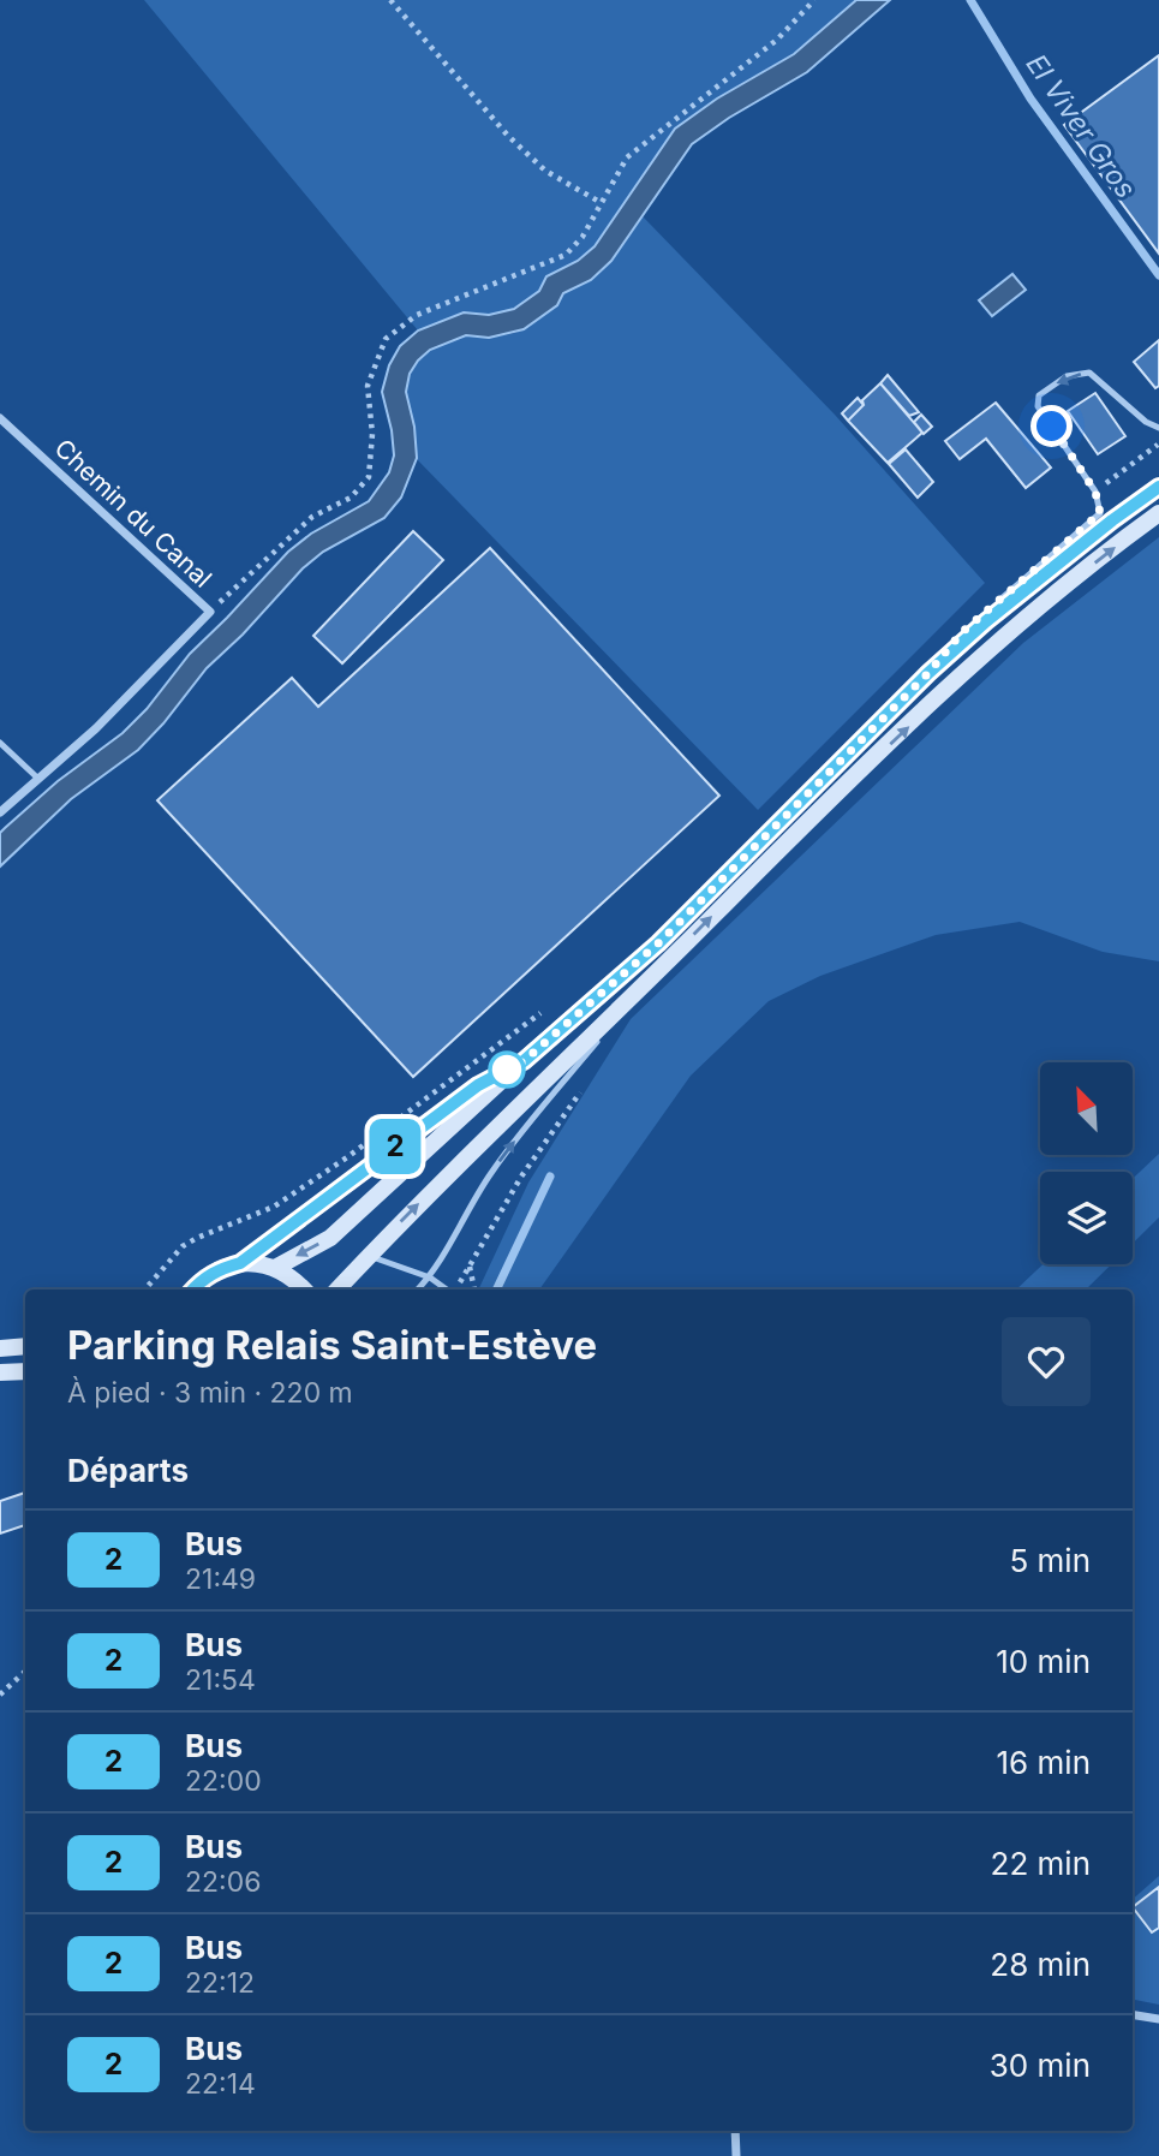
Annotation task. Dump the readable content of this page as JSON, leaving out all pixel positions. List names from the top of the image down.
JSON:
{
  "streets": {
    "street": ["Chemin du Canal"]
  },
  "water": ["El Viver Gros"],
  "lines": ["bus line 2"],
  "north": "top left",
  "page": {
    "on_map": "2",
    "heading": [
      ["Parking Relais Saint-Estève", "À pied · 3 min · 220 m"],
      "Départs"
    ],
    "list": [
      {
        "mark": "2",
        "name": "Bus",
        "note": "21:49",
        "value": "5 min"
      },
      {
        "mark": "2",
        "name": "Bus",
        "note": "21:54",
        "value": "10 min"
      },
      {
        "mark": "2",
        "name": "Bus",
        "note": "22:00",
        "value": "16 min"
      },
      {
        "mark": "2",
        "name": "Bus",
        "note": "22:06",
        "value": "22 min"
      },
      {
        "mark": "2",
        "name": "Bus",
        "note": "22:12",
        "value": "28 min"
      },
      {
        "mark": "2",
        "name": "Bus",
        "note": "22:14",
        "value": "30 min"
      }
    ]
  }
}
